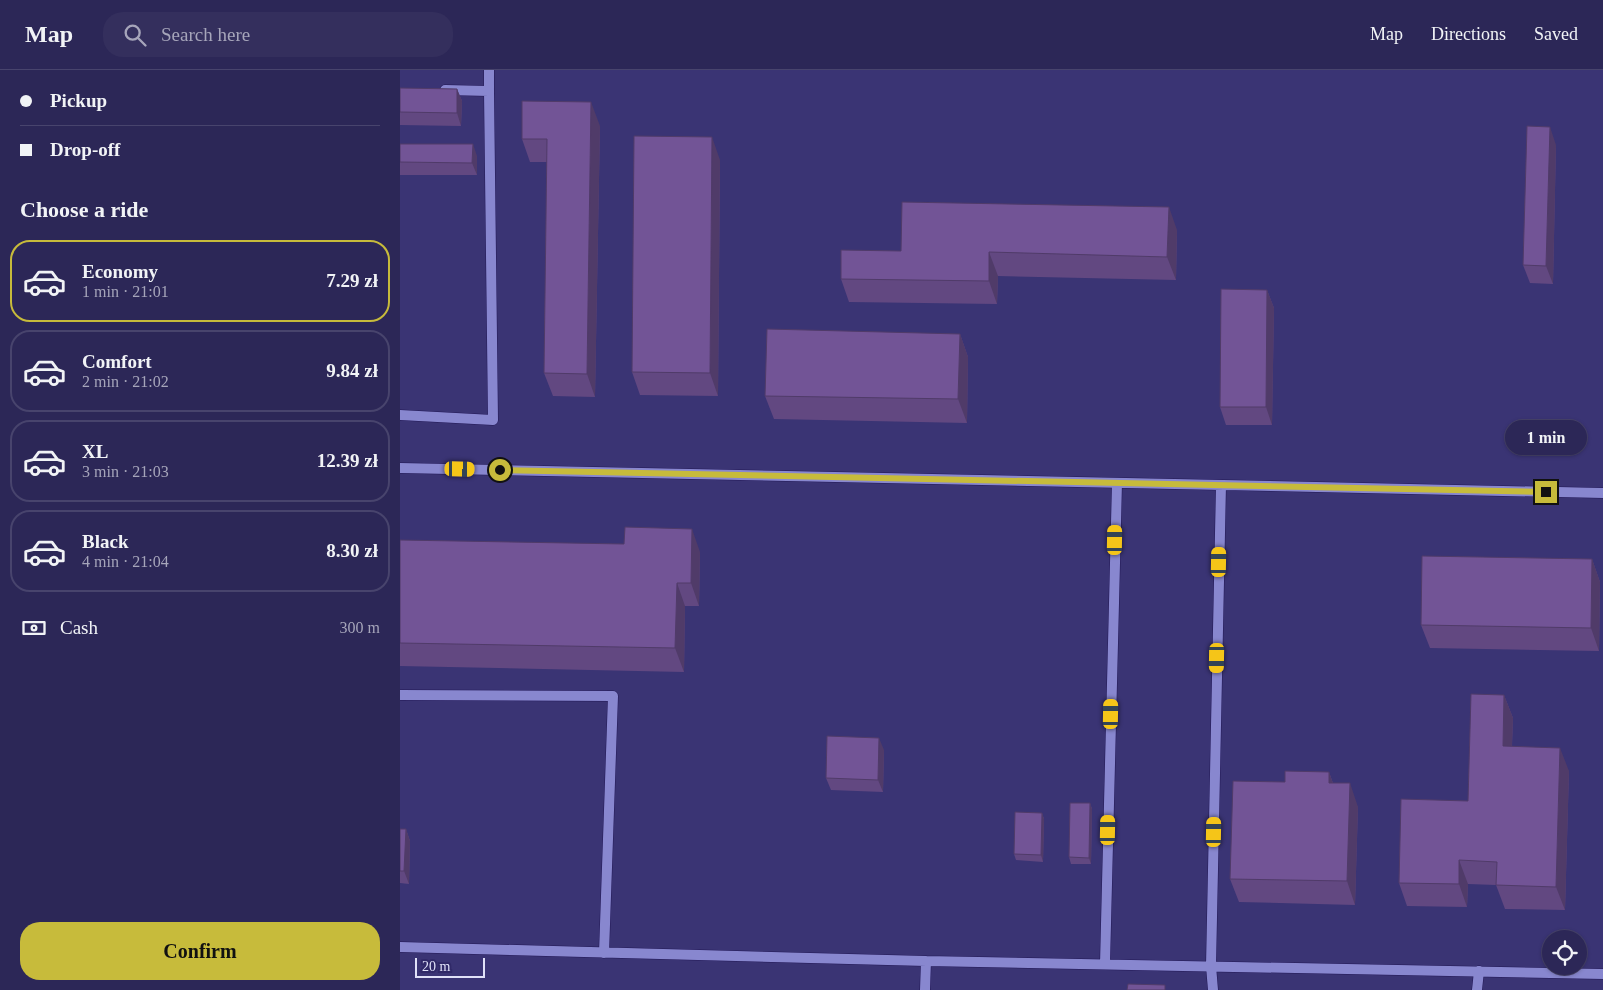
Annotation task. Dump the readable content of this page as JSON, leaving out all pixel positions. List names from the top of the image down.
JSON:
{
  "scale_bar": "20 m",
  "page": {
    "header": "Map",
    "search": "Search here",
    "nav": ["Map", "Directions", "Saved"],
    "banner": ["Pickup", "Drop-off"],
    "heading": "Choose a ride",
    "list": [
      {
        "name": "Economy",
        "note": "1 min · 21:01",
        "value": "7.29 zł"
      },
      {
        "name": "Comfort",
        "note": "2 min · 21:02",
        "value": "9.84 zł"
      },
      {
        "name": "XL",
        "note": "3 min · 21:03",
        "value": "12.39 zł"
      },
      {
        "name": "Black",
        "note": "4 min · 21:04",
        "value": "8.30 zł"
      }
    ],
    "bubble": "1 min",
    "pay": ["Cash", "300 m"],
    "buttons": "Confirm",
    "scale": "20 m"
  }
}
